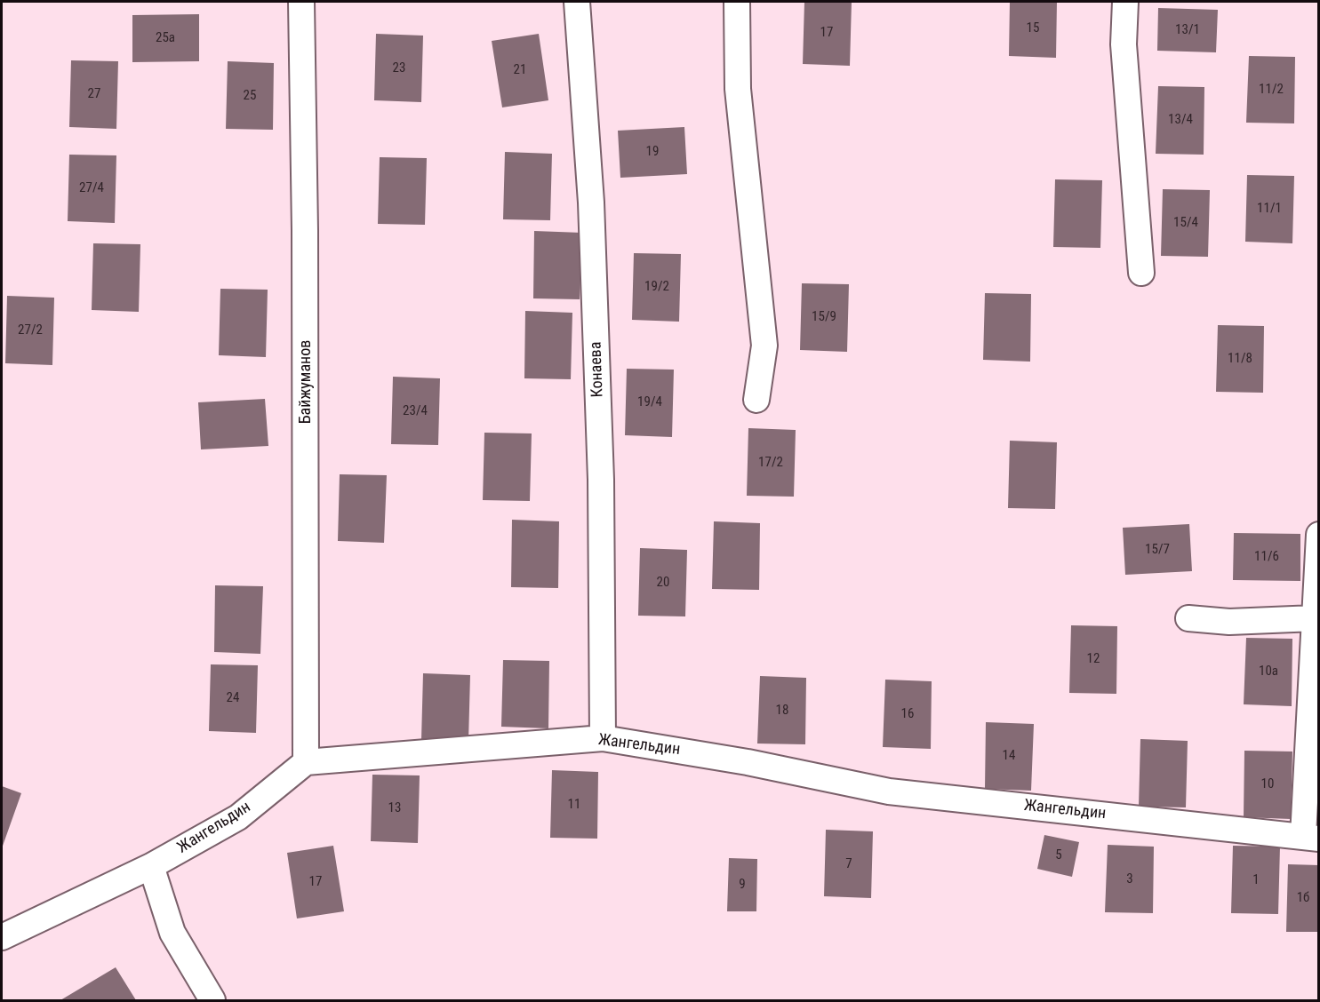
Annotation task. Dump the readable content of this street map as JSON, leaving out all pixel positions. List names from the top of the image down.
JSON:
{
  "streets": {
    "street": ["Конаева", "Байжуманов", "Жангельдин"]
  },
  "crossings": [
    ["Конаева", "Жангельдин"],
    ["Байжуманов", "Жангельдин"]
  ],
  "house_numbers": [
    "15",
    "13/1",
    "17",
    "25а",
    "23",
    "21",
    "11/2",
    "27",
    "25",
    "13/4",
    "19",
    "27/4",
    "11/1",
    "15/4",
    "19/2",
    "15/9",
    "27/2",
    "11/8",
    "19/4",
    "23/4",
    "17/2",
    "15/7",
    "11/6",
    "20",
    "12",
    "10а",
    "24",
    "18",
    "16",
    "14",
    "10",
    "11",
    "13",
    "5",
    "7",
    "3",
    "1",
    "17",
    "9",
    "1б"
  ]
}
